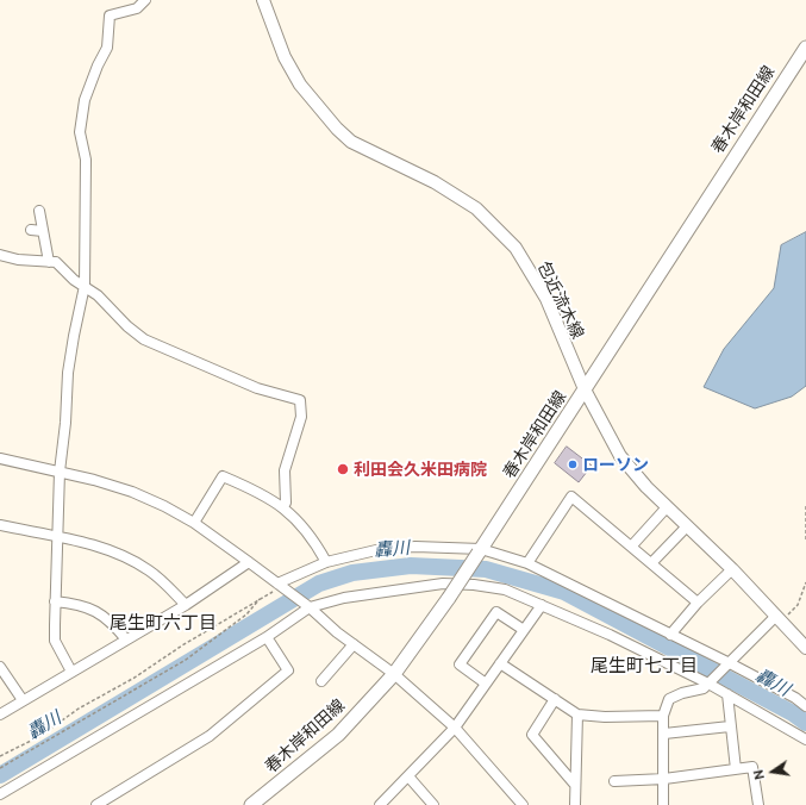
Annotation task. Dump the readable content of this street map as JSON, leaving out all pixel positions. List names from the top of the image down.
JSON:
{
  "streets": {
    "main road": ["春木岸和田線"],
    "street": ["包近流木線"]
  },
  "crossings": [
    ["春木岸和田線", "包近流木線"]
  ],
  "districts": ["尾生町六丁目", "尾生町七丁目"],
  "water": ["轟川"],
  "places": ["ローソン", "利田会久米田病院"],
  "north": "left"
}
